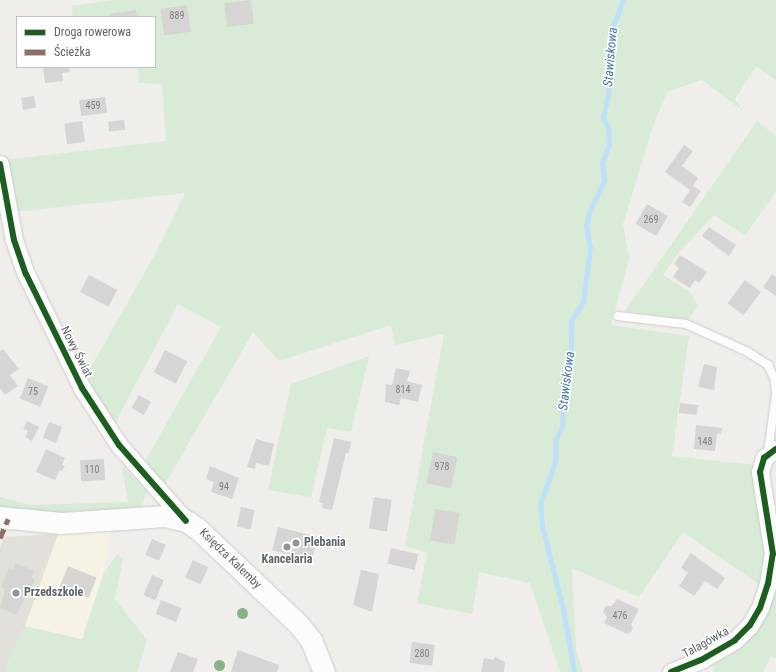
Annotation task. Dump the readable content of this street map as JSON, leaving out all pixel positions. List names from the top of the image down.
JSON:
{
  "streets": {
    "street": ["Nowy Świat", "Księdza Kalemby", "Talagówka"]
  },
  "crossings": [
    ["Nowy Świat", "Księdza Kalemby"]
  ],
  "water": ["Stawiskowa"],
  "places": ["Plebania", "Kancelaria", "Przedszkole"],
  "house_numbers": [
    "889",
    "459",
    "269",
    "814",
    "75",
    "148",
    "978",
    "110",
    "94",
    "476",
    "280"
  ],
  "legend": ["Droga rowerowa", "Ścieżka"]
}
